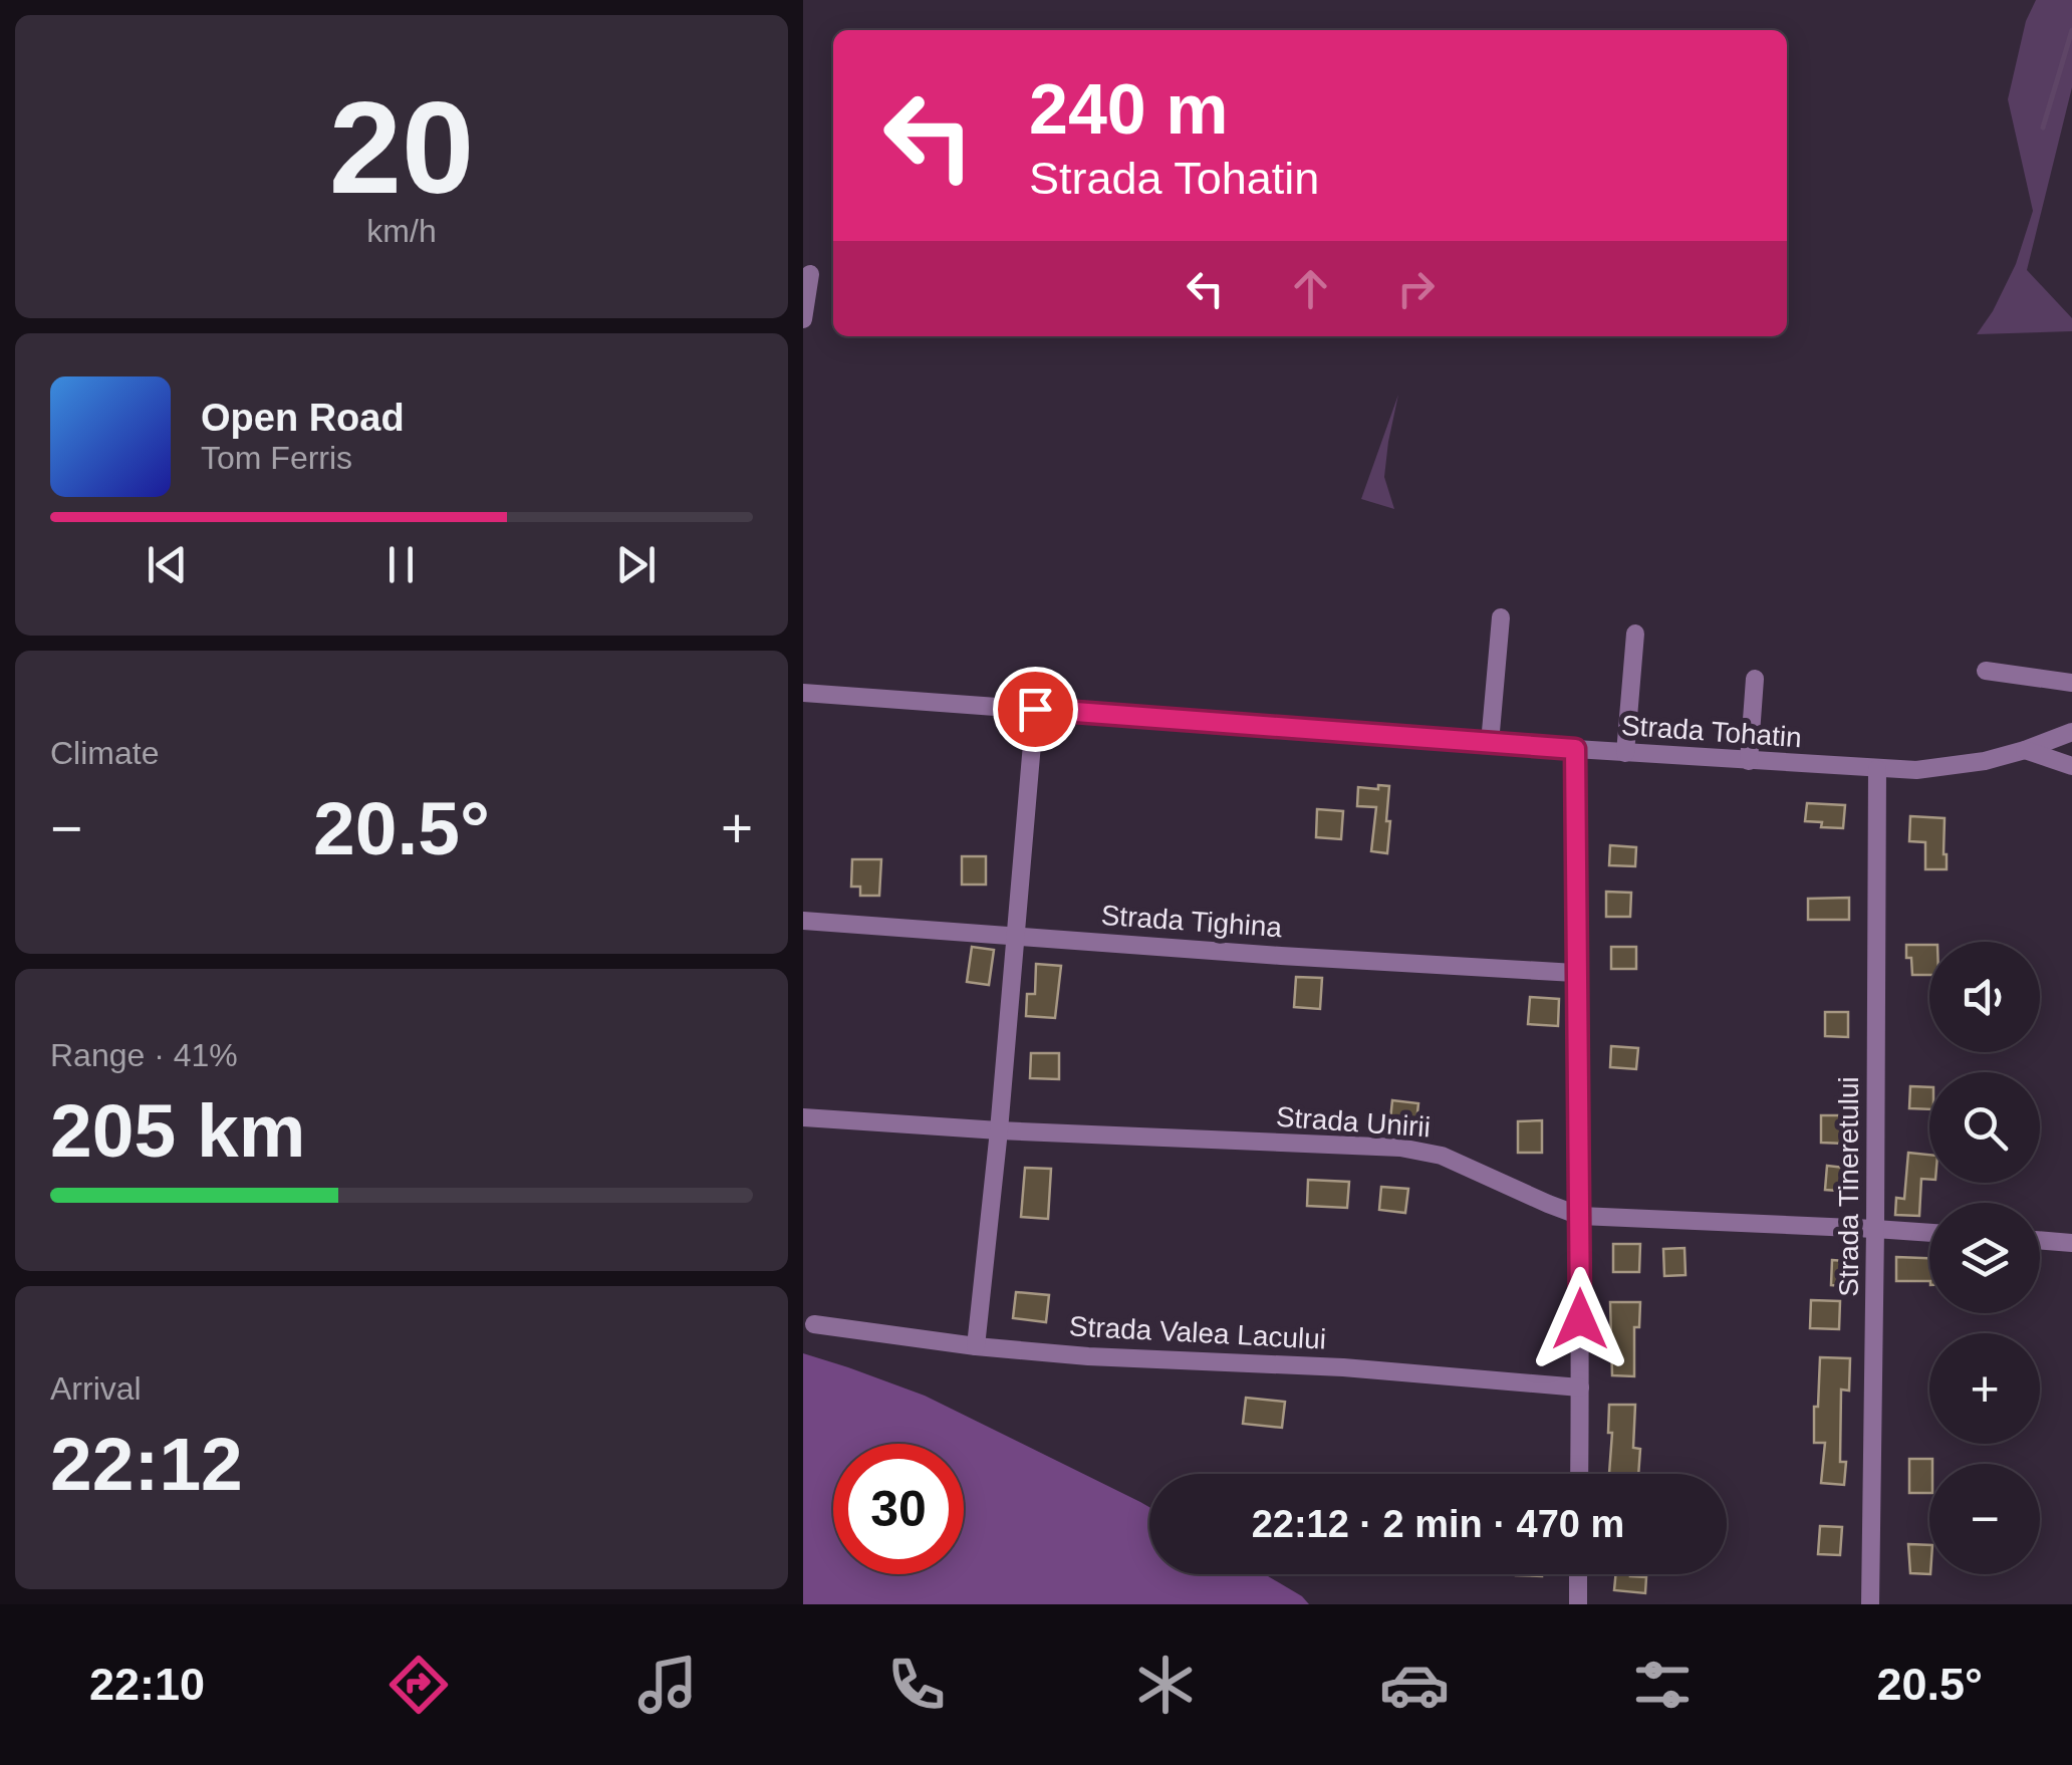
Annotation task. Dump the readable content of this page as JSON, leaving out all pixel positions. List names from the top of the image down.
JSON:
{
  "streets": {
    "street": [
      "Strada Tohatin",
      "Strada Tighina",
      "Strada Unirii",
      "Strada Tineretului",
      "Strada Valea Lacului"
    ]
  },
  "crossings": [
    ["Strada Tohatin", "Strada Tineretului"],
    ["Strada Unirii", "Strada Tineretului"]
  ],
  "page": {
    "tile": [
      ["20", "km/h"],
      "Climate",
      ["Range · 41%", "205 km"],
      ["Arrival", "22:12"]
    ],
    "turn": ["240 m", "Strada Tohatin"],
    "song": ["Open Road", "Tom Ferris"],
    "heat": ["−", "20.5°", "+"],
    "map_buttons": ["+", "−"],
    "limit": "30",
    "trip": "22:12 · 2 min · 470 m",
    "tabs": ["22:10", "20.5°"]
  }
}
